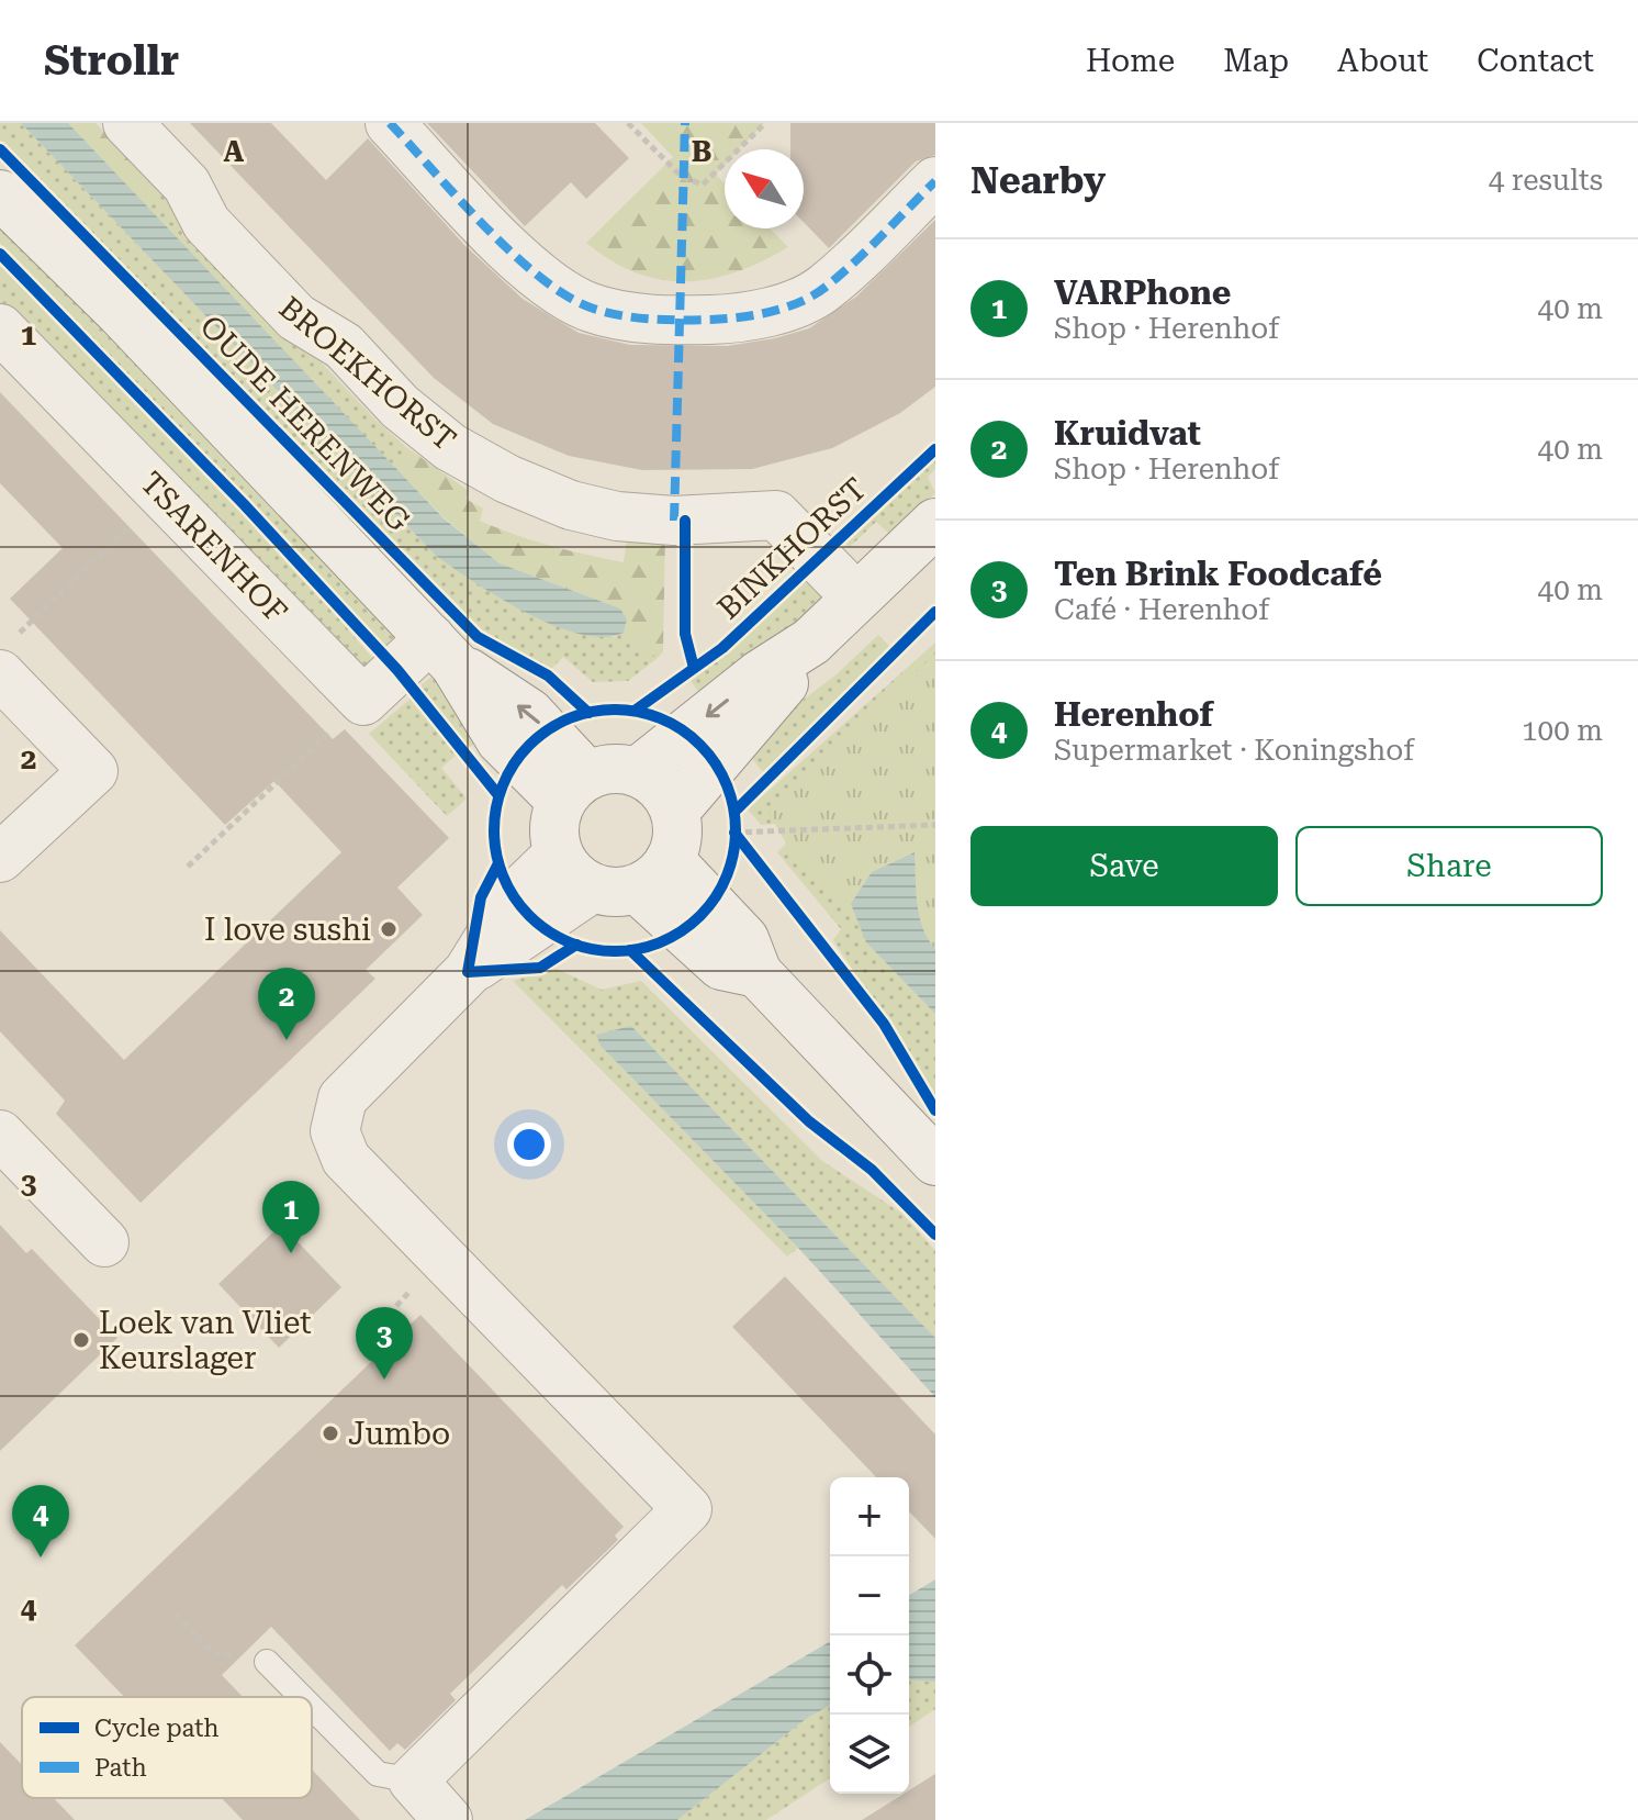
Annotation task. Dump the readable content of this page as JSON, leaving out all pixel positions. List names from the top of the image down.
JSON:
{
  "streets": {
    "street": [
      "BROEKHORST",
      "OUDE HERENWEG",
      "TSARENHOF",
      "BINKHORST"
    ]
  },
  "crossings": [
    ["BROEKHORST", "BINKHORST"]
  ],
  "places": ["I love sushi", "Loek van Vliet Keurslager", "Jumbo"],
  "legend": ["Cycle path", "Path"],
  "north": "top left",
  "page": {
    "header": "Strollr",
    "nav": [
      "Home",
      "Map",
      "About",
      "Contact"
    ],
    "heading": ["Nearby", "4 results"],
    "list": [
      {
        "mark": "1",
        "name": "VARPhone",
        "note": "Shop · Herenhof",
        "value": "40 m"
      },
      {
        "mark": "2",
        "name": "Kruidvat",
        "note": "Shop · Herenhof",
        "value": "40 m"
      },
      {
        "mark": "3",
        "name": "Ten Brink Foodcafé",
        "note": "Café · Herenhof",
        "value": "40 m"
      },
      {
        "mark": "4",
        "name": "Herenhof",
        "note": "Supermarket · Koningshof",
        "value": "100 m"
      }
    ],
    "buttons": ["Save", "Share"],
    "pins": [
      "2",
      "1",
      "3",
      "4"
    ],
    "map_buttons": ["+", "−"]
  },
  "grid": {
    "columns": ["A", "B"],
    "rows": [
      "1",
      "2",
      "3",
      "4"
    ]
  }
}
